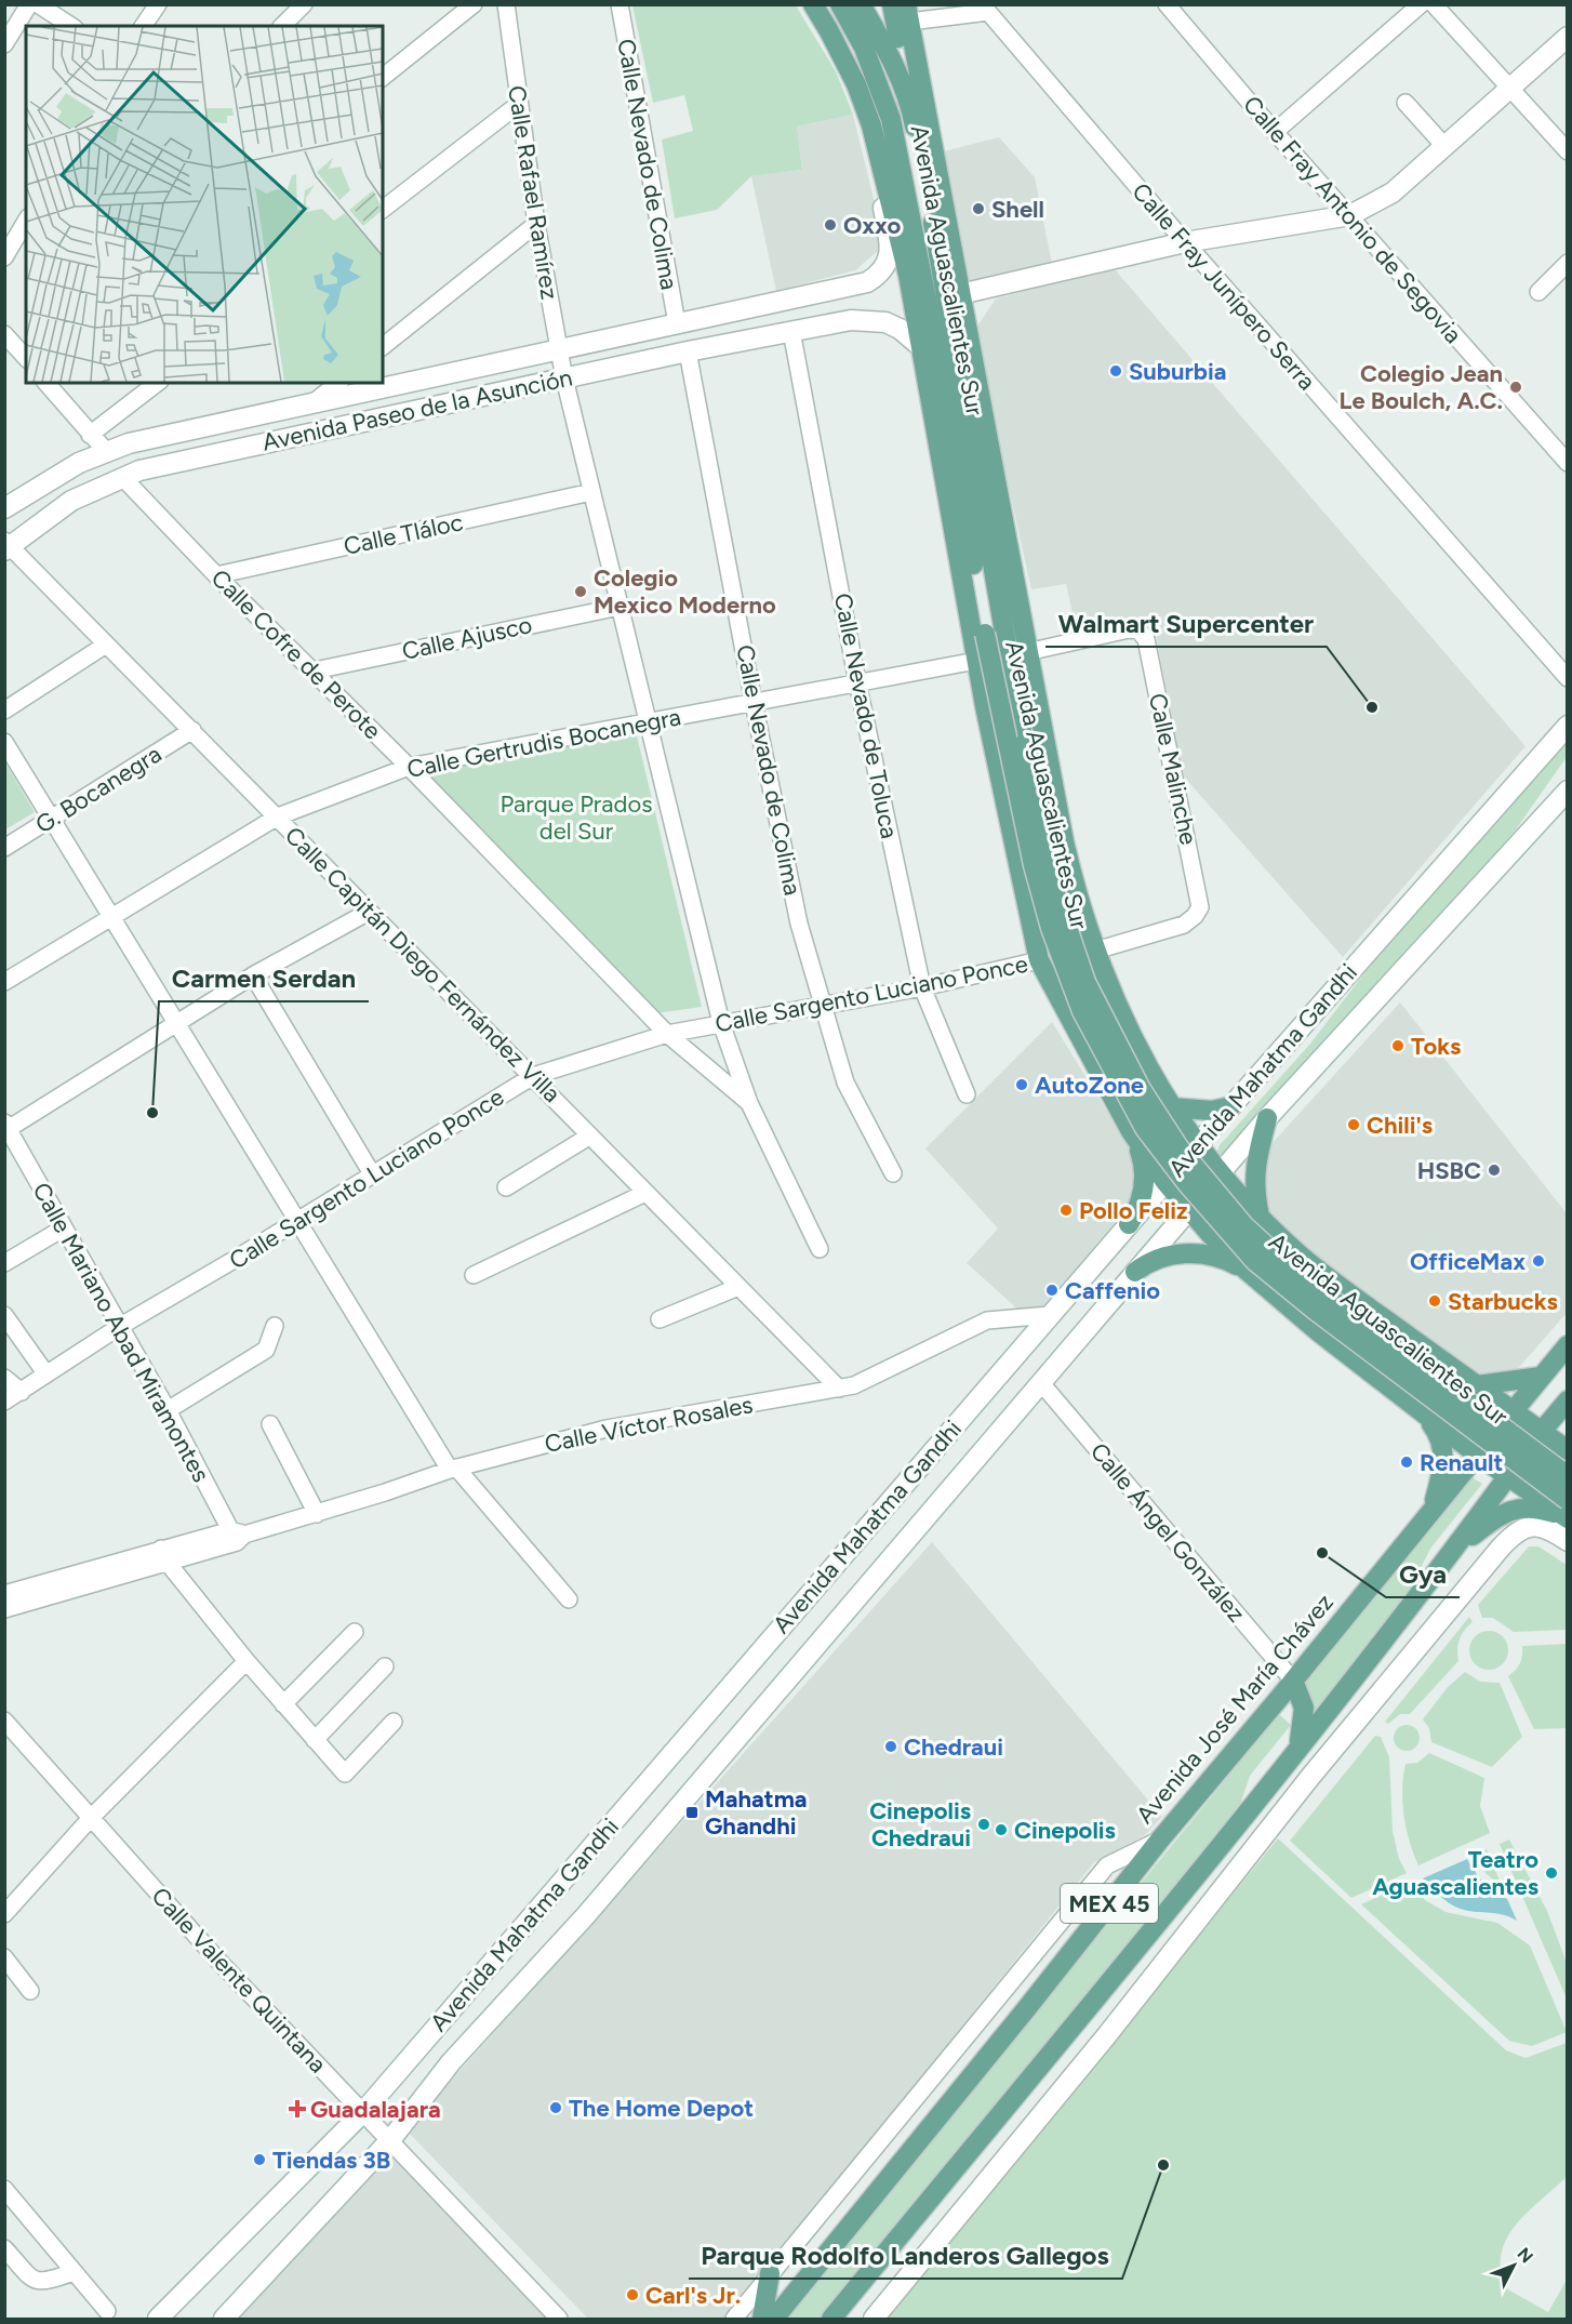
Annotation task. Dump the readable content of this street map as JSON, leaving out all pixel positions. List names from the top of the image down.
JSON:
{
  "streets": {
    "main road": [
      "Avenida Aguascalientes Sur",
      "Avenida Paseo de la Asunción",
      "Avenida Mahatma Gandhi",
      "Avenida José María Chávez",
      "MEX 45"
    ],
    "street": [
      "Calle Nevado de Colima",
      "Calle Rafael Ramírez",
      "Calle Fray Antonio de Segovia",
      "Calle Fray Junípero Serra",
      "Calle Tláloc",
      "Calle Ajusco",
      "Calle Cofre de Perote",
      "Calle Nevado de Toluca",
      "Calle Gertrudis Bocanegra",
      "Calle Malinche",
      "G. Bocanegra",
      "Calle Capitán Diego Fernández Villa",
      "Calle Sargento Luciano Ponce",
      "Calle Mariano Abad Miramontes",
      "Calle Víctor Rosales",
      "Calle Ángel González",
      "Calle Valente Quintana"
    ]
  },
  "crossings": [
    ["Calle Nevado de Colima", "Avenida Paseo de la Asunción"],
    ["Calle Nevado de Colima", "Calle Gertrudis Bocanegra"],
    ["Calle Nevado de Colima", "Calle Sargento Luciano Ponce"],
    ["Calle Rafael Ramírez", "Avenida Paseo de la Asunción"],
    ["Calle Rafael Ramírez", "Calle Tláloc"],
    ["Calle Rafael Ramírez", "Calle Ajusco"],
    ["Calle Rafael Ramírez", "Calle Cofre de Perote"],
    ["Calle Rafael Ramírez", "Calle Gertrudis Bocanegra"],
    ["Calle Rafael Ramírez", "Calle Sargento Luciano Ponce"],
    ["Avenida Aguascalientes Sur", "Calle Fray Junípero Serra"],
    ["Avenida Aguascalientes Sur", "Avenida Paseo de la Asunción"],
    ["Avenida Aguascalientes Sur", "Calle Gertrudis Bocanegra"],
    ["Avenida Aguascalientes Sur", "Calle Malinche"],
    ["Avenida Aguascalientes Sur", "Calle Sargento Luciano Ponce"],
    ["Avenida Aguascalientes Sur", "Avenida Mahatma Gandhi"],
    ["Avenida Aguascalientes Sur", "Avenida José María Chávez"],
    ["Avenida Aguascalientes Sur", "MEX 45"],
    ["Avenida Paseo de la Asunción", "Calle Cofre de Perote"],
    ["Avenida Paseo de la Asunción", "Calle Nevado de Toluca"],
    ["Avenida Paseo de la Asunción", "Calle Capitán Diego Fernández Villa"],
    ["Calle Tláloc", "Calle Cofre de Perote"],
    ["Calle Ajusco", "Calle Cofre de Perote"],
    ["Calle Cofre de Perote", "Calle Gertrudis Bocanegra"],
    ["Calle Cofre de Perote", "Calle Sargento Luciano Ponce"],
    ["Calle Nevado de Toluca", "Calle Gertrudis Bocanegra"],
    ["Calle Nevado de Toluca", "Calle Sargento Luciano Ponce"],
    ["Calle Gertrudis Bocanegra", "Calle Capitán Diego Fernández Villa"],
    ["G. Bocanegra", "Calle Capitán Diego Fernández Villa"],
    ["Calle Capitán Diego Fernández Villa", "Calle Sargento Luciano Ponce"],
    ["Calle Capitán Diego Fernández Villa", "Calle Víctor Rosales"],
    ["Calle Sargento Luciano Ponce", "Calle Mariano Abad Miramontes"],
    ["Avenida Mahatma Gandhi", "Calle Víctor Rosales"],
    ["Avenida Mahatma Gandhi", "Calle Ángel González"],
    ["Avenida Mahatma Gandhi", "Calle Valente Quintana"],
    ["Calle Mariano Abad Miramontes", "Calle Víctor Rosales"],
    ["Calle Ángel González", "Avenida José María Chávez"]
  ],
  "parks": ["Parque Prados del Sur"],
  "places": {
    "other": [
      "Shell",
      "Oxxo",
      "Suburbia",
      "Colegio Jean Le Boulch, A.C.",
      "Colegio Mexico Moderno",
      "Walmart Supercenter",
      "Toks",
      "AutoZone",
      "Carmen Serdan",
      "Chili's",
      "HSBC",
      "Pollo Feliz",
      "OfficeMax",
      "Caffenio",
      "Starbucks",
      "Renault",
      "Gya",
      "Chedraui",
      "Cinepolis Chedraui",
      "Cinepolis",
      "Teatro Aguascalientes",
      "The Home Depot",
      "Tiendas 3B",
      "Parque Rodolfo Landeros Gallegos",
      "Carl's Jr."
    ],
    "transit": ["Mahatma Ghandhi"],
    "health": ["Guadalajara"]
  },
  "north": "top right"
}
